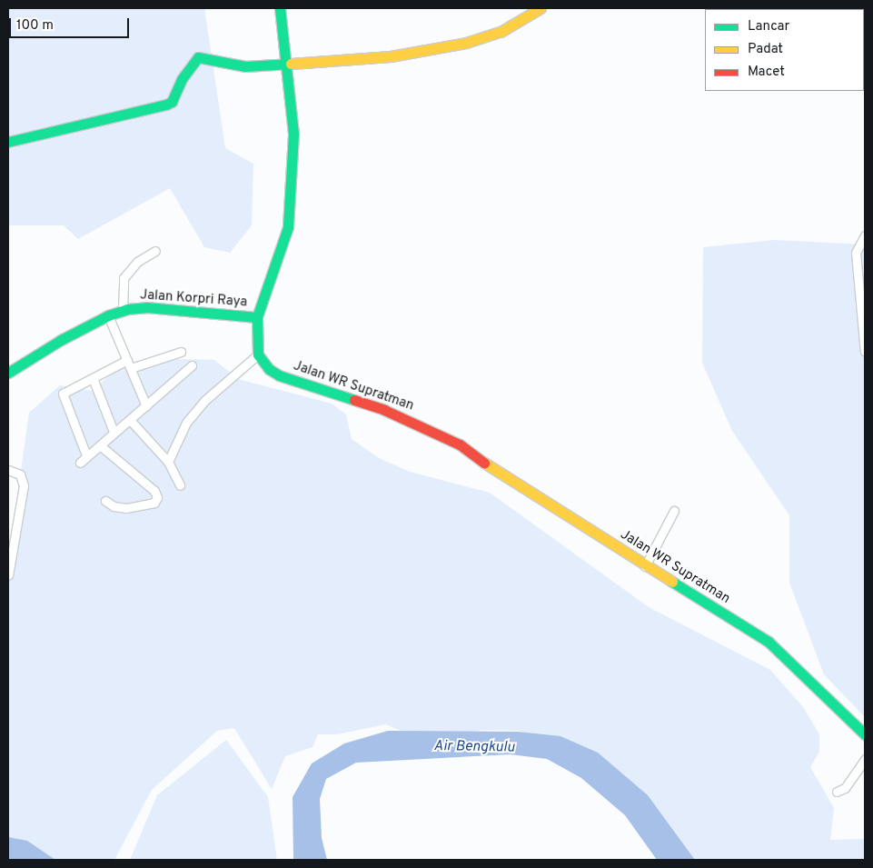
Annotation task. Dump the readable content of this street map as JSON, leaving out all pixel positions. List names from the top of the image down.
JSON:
{
  "streets": {
    "main road": ["Jalan Korpri Raya", "Jalan WR Supratman"]
  },
  "water": ["Air Bengkulu"],
  "legend": ["Lancar", "Padat", "Macet"],
  "scale_bar": "100 m"
}
